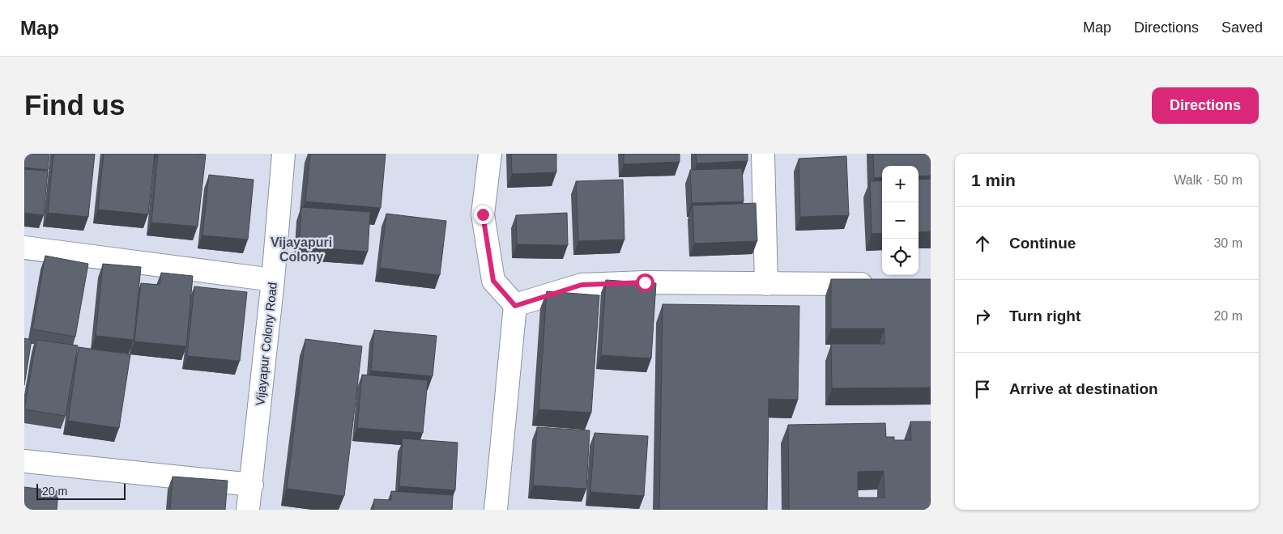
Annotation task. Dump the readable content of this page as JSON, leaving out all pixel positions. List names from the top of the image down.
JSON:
{
  "streets": {
    "street": ["Vijayapur Colony Road"]
  },
  "districts": ["Vijayapuri Colony"],
  "scale_bar": "20 m",
  "page": {
    "header": "Map",
    "nav": ["Map", "Directions", "Saved"],
    "buttons": "Directions",
    "title": "Find us",
    "heading": ["1 min", "Walk · 50 m"],
    "map_buttons": ["+", "−"],
    "list": [
      ["Continue", "30 m"],
      ["Turn right", "20 m"],
      "Arrive at destination"
    ],
    "scale": "20 m"
  }
}
